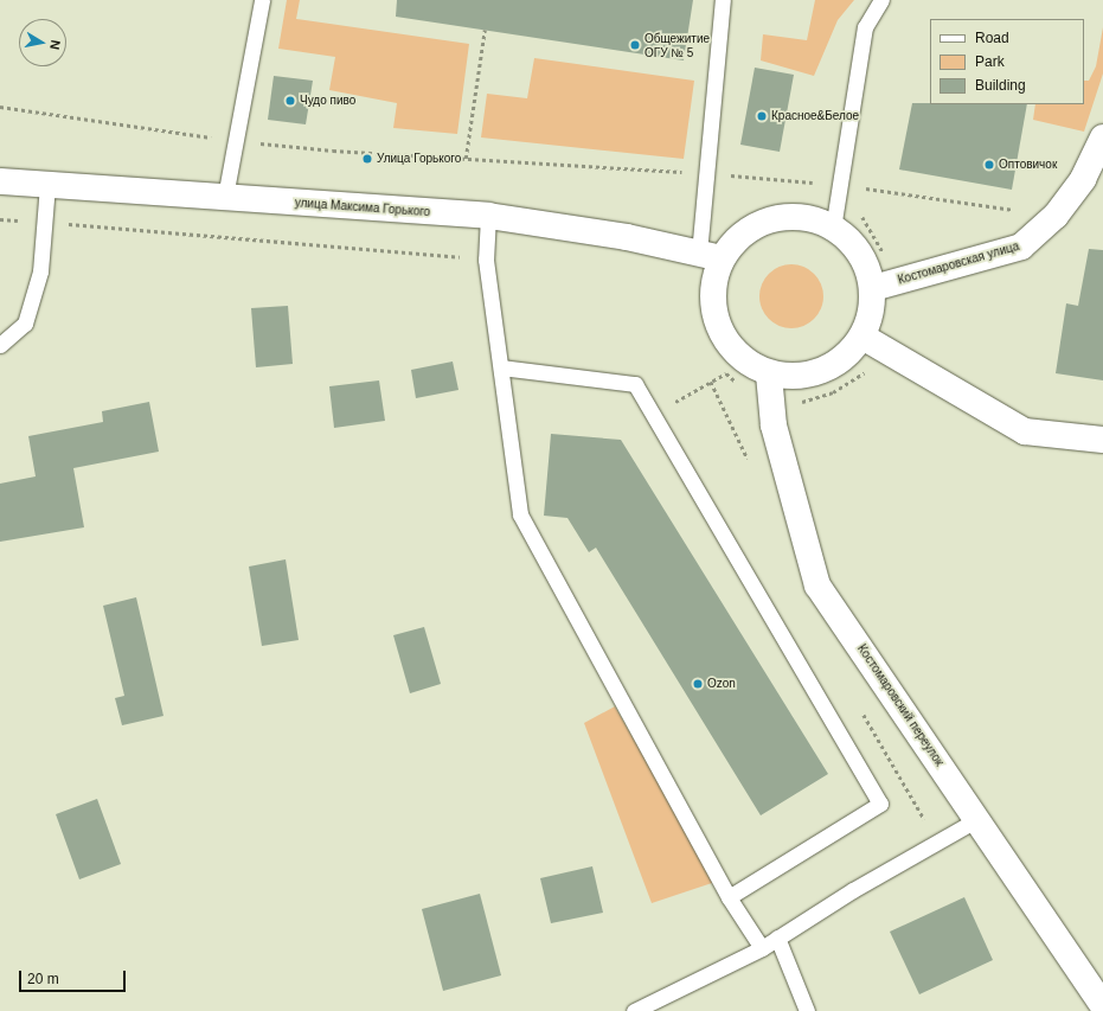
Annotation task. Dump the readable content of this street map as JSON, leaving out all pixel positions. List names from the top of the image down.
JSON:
{
  "streets": {
    "street": ["улица Максима Горького", "Костомаровская улица", "Костомаровский переулок"]
  },
  "crossings": [
    ["улица Максима Горького", "Костомаровская улица"],
    ["улица Максима Горького", "Костомаровский переулок"],
    ["Костомаровская улица", "Костомаровский переулок"]
  ],
  "places": [
    "Общежитие ОГУ № 5",
    "Чудо пиво",
    "Красное&Белое",
    "Улица Горького",
    "Оптовичок",
    "Ozon"
  ],
  "legend": ["Road", "Park", "Building"],
  "scale_bar": "20 m",
  "north": "right"
}
